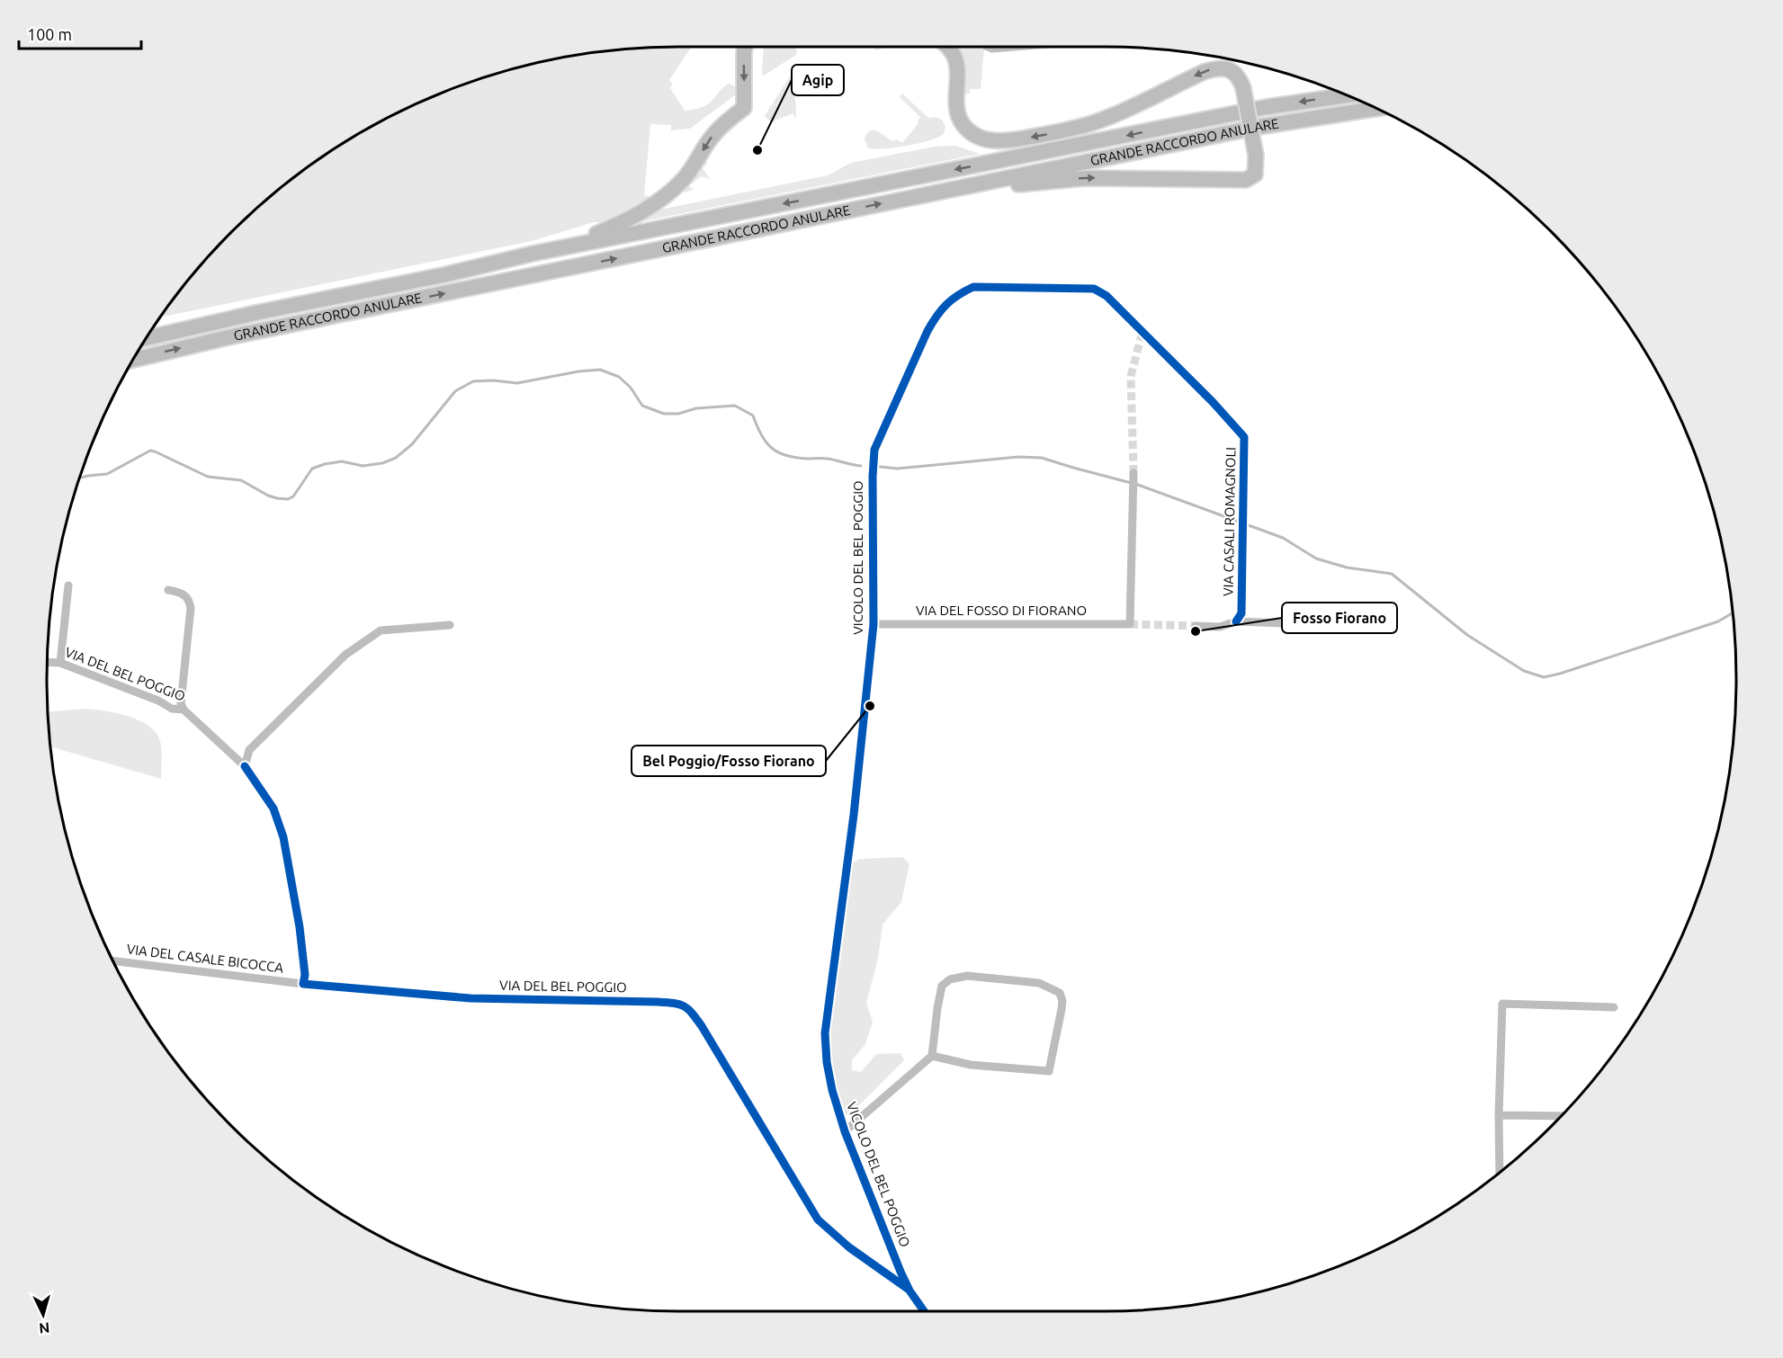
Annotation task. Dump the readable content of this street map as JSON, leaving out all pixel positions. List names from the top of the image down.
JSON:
{
  "streets": {
    "highway": ["GRANDE RACCORDO ANULARE"],
    "street": [
      "VIA CASALI ROMAGNOLI",
      "VICOLO DEL BEL POGGIO",
      "VIA DEL FOSSO DI FIORANO",
      "VIA DEL BEL POGGIO",
      "VIA DEL CASALE BICOCCA"
    ]
  },
  "crossings": [
    ["VIA CASALI ROMAGNOLI", "VICOLO DEL BEL POGGIO"],
    ["VICOLO DEL BEL POGGIO", "VIA DEL FOSSO DI FIORANO"],
    ["VICOLO DEL BEL POGGIO", "VIA DEL BEL POGGIO"],
    ["VIA DEL BEL POGGIO", "VIA DEL CASALE BICOCCA"]
  ],
  "places": ["Agip", "Fosso Fiorano", "Bel Poggio/Fosso Fiorano"],
  "scale_bar": "100 m",
  "north": "bottom"
}
